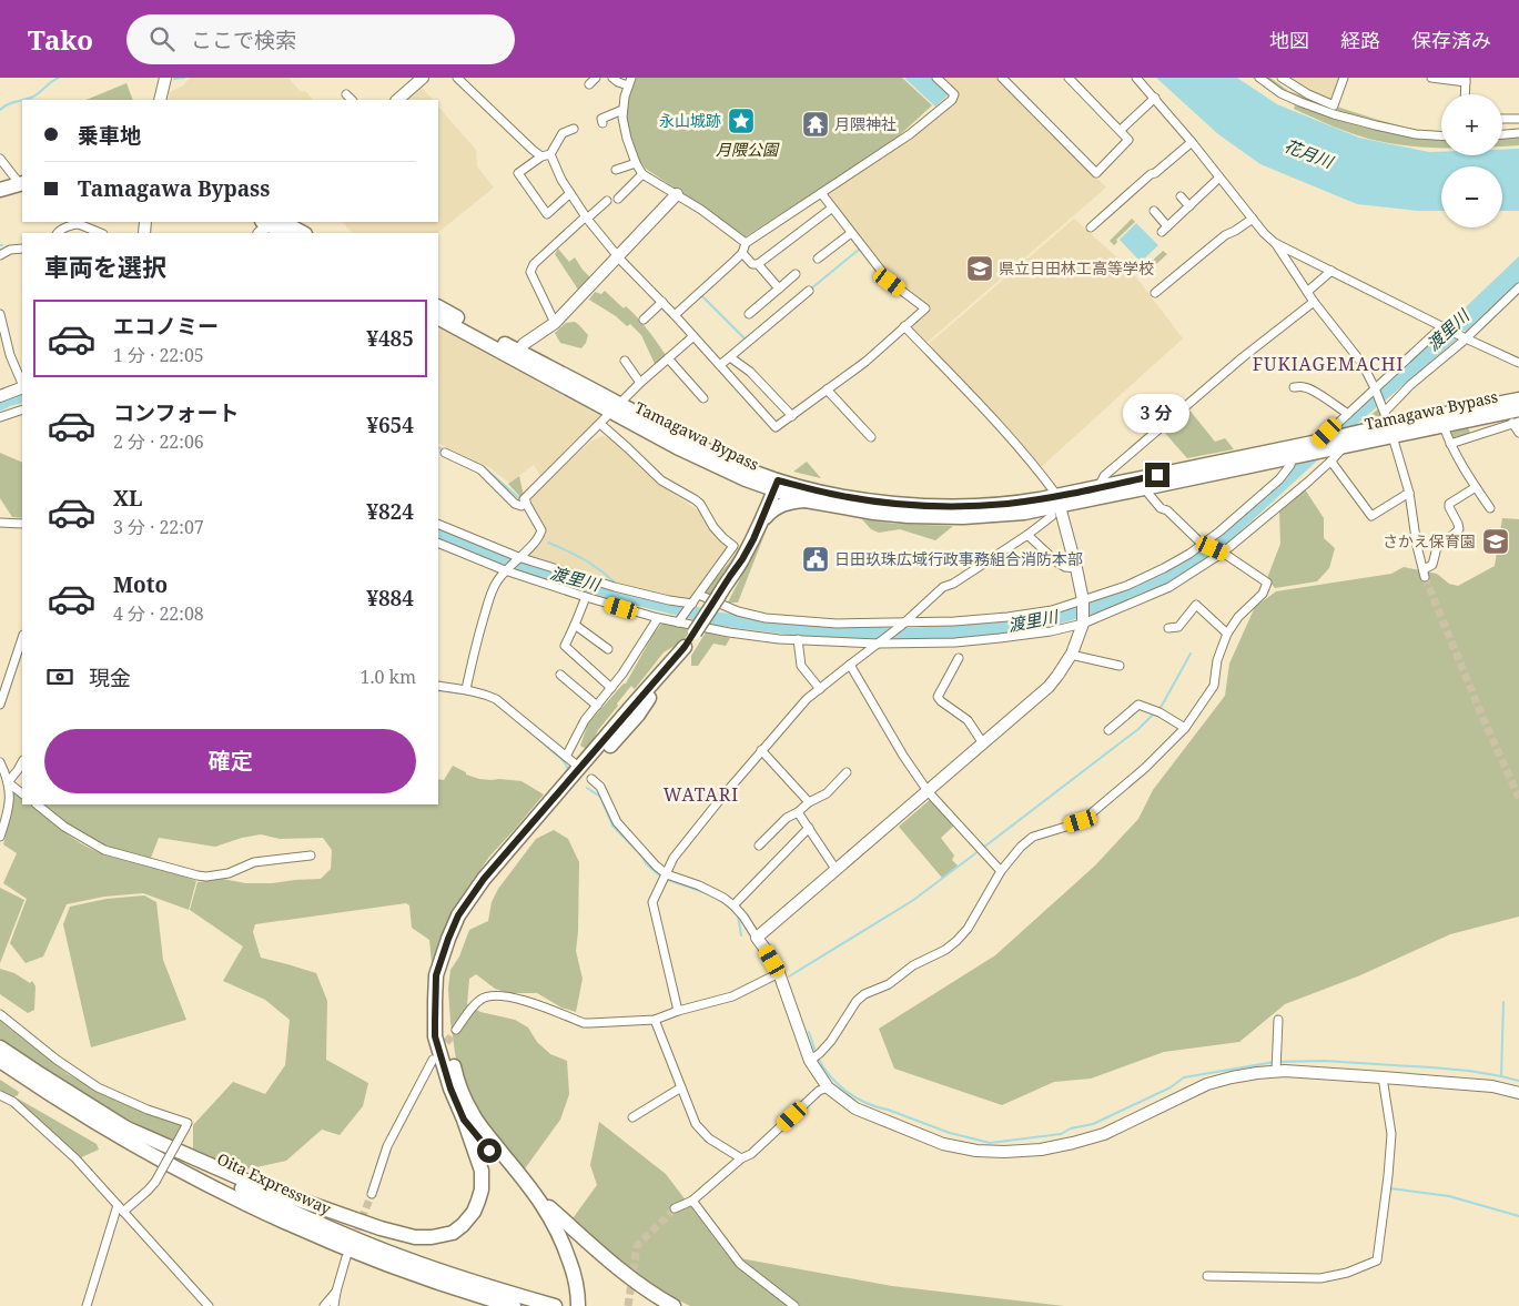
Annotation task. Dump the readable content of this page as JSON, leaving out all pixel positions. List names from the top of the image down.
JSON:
{
  "streets": {
    "highway": ["Tamagawa Bypass", "Oita Expressway"]
  },
  "districts": ["FUKIAGEMACHI", "WATARI"],
  "water": ["花月川", "渡里川"],
  "parks": ["月隈公園"],
  "places": {
    "place": ["永山城跡"],
    "temple": ["月隈神社"],
    "school or university": ["県立日田林工高等学校", "さかえ保育園"],
    "public building": ["日田玖珠広域行政事務組合消防本部"]
  },
  "page": {
    "header": "Tako",
    "search": "ここで検索",
    "nav": ["地図", "経路", "保存済み"],
    "map_buttons": ["+", "−"],
    "banner": ["乗車地", "Tamagawa Bypass"],
    "heading": "車両を選択",
    "list": [
      {
        "name": "エコノミー",
        "note": "1 分 · 22:05",
        "value": "¥485"
      },
      {
        "name": "コンフォート",
        "note": "2 分 · 22:06",
        "value": "¥654"
      },
      {
        "name": "XL",
        "note": "3 分 · 22:07",
        "value": "¥824"
      },
      {
        "name": "Moto",
        "note": "4 分 · 22:08",
        "value": "¥884"
      }
    ],
    "bubble": "3 分",
    "pay": ["現金", "1.0 km"],
    "buttons": "確定"
  }
}
